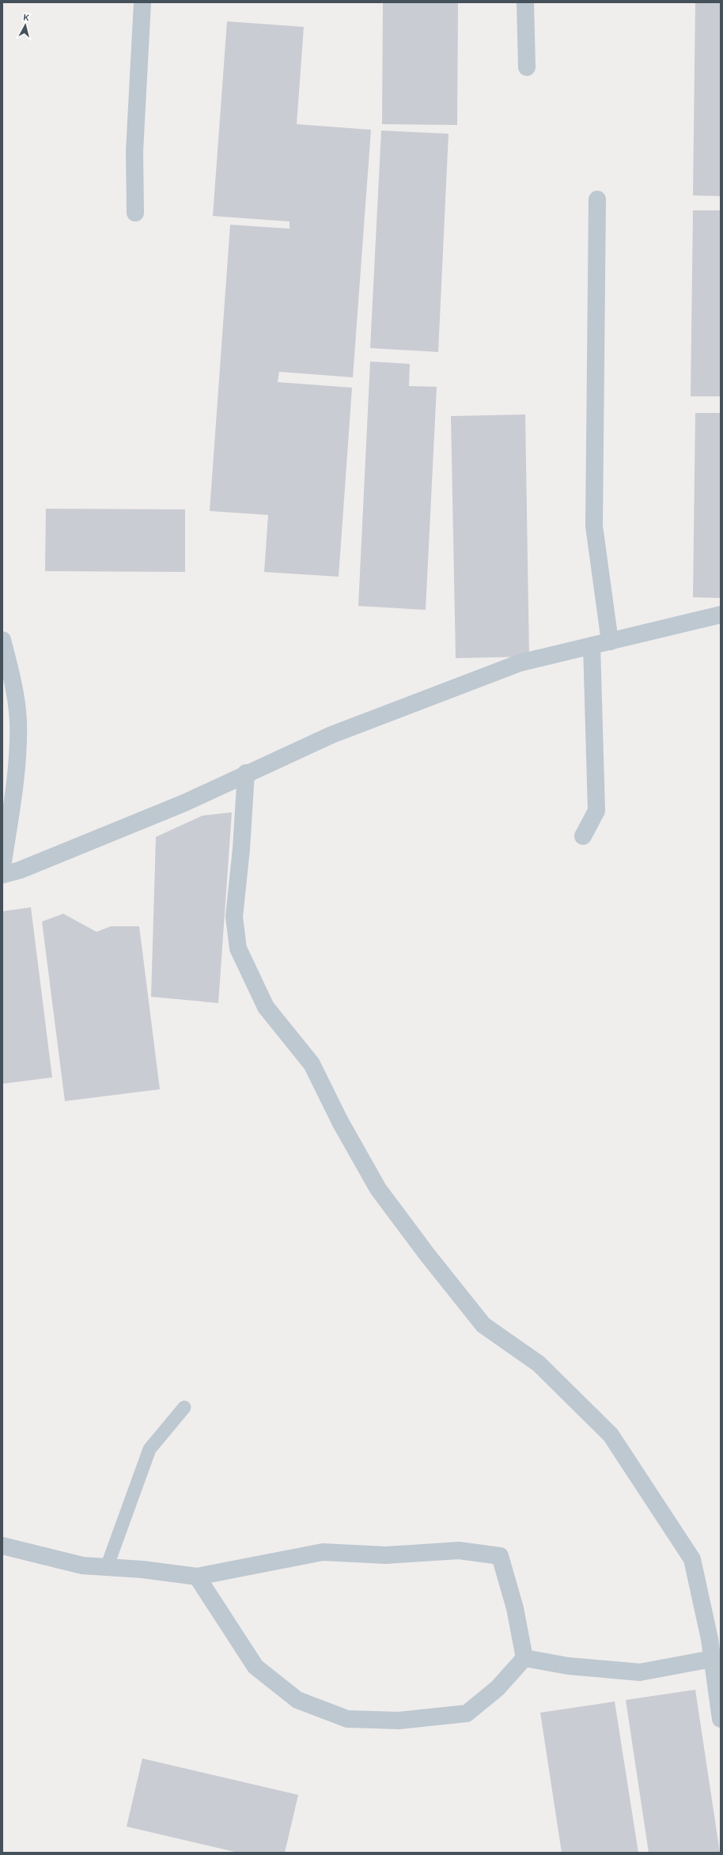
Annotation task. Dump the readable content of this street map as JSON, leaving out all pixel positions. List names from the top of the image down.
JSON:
{
  "north": "top"
}
